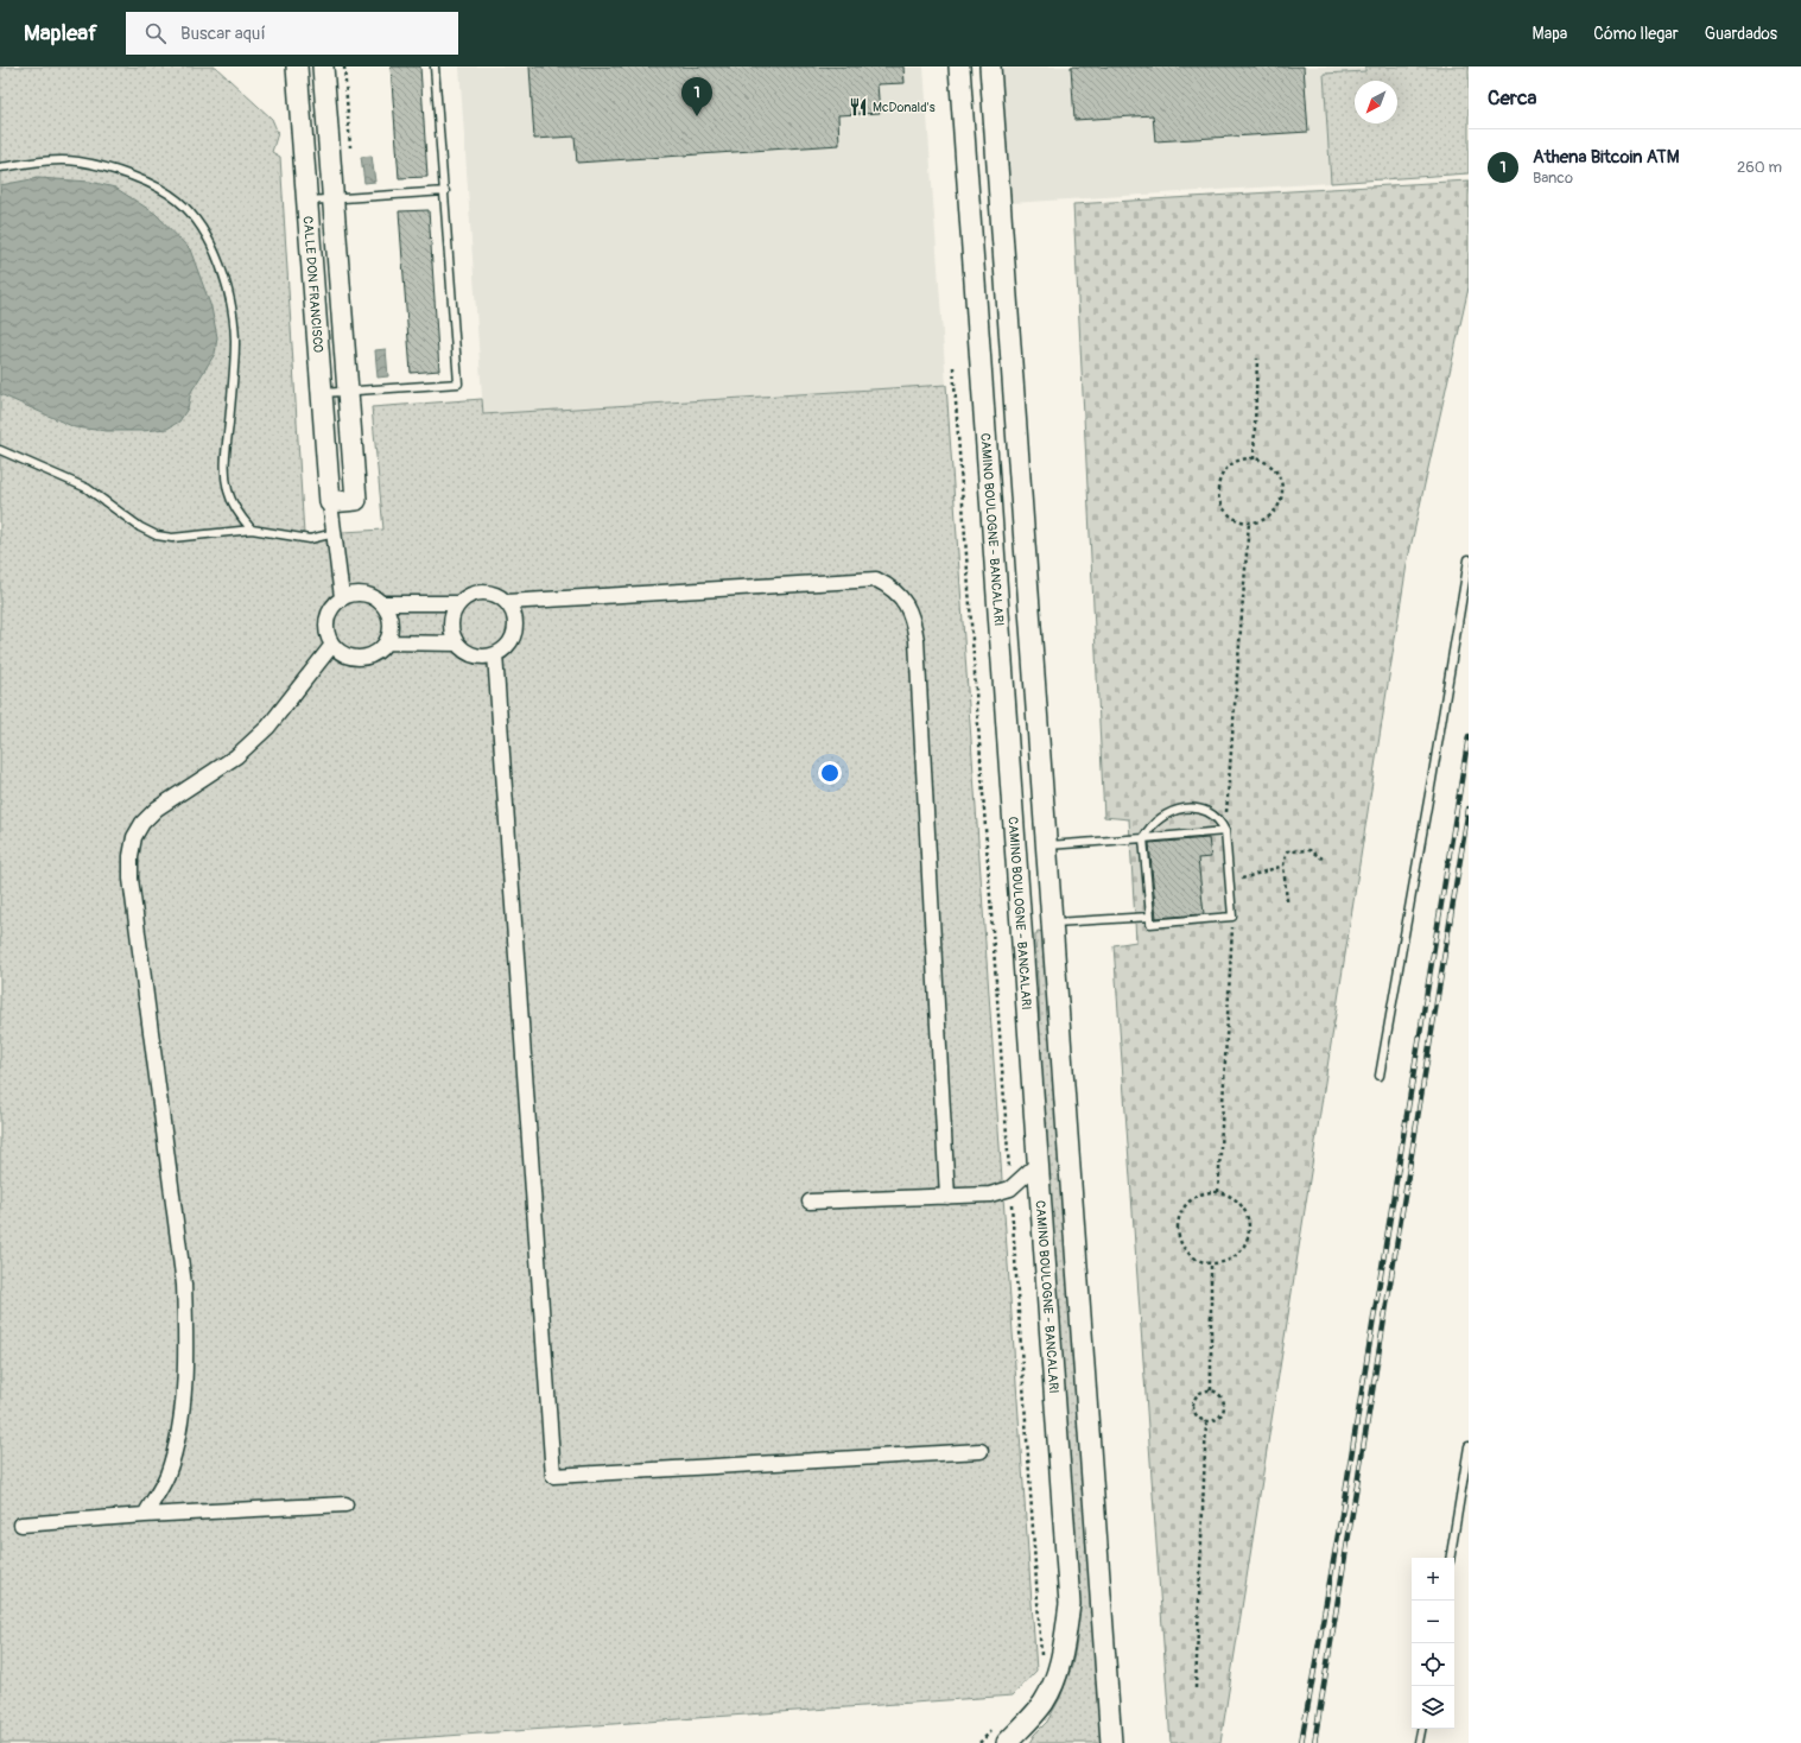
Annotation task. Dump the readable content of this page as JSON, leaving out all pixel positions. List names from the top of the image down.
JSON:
{
  "streets": {
    "main road": ["CALLE DON FRANCISCO", "CAMINO BOULOGNE - BANCALARI"]
  },
  "places": {
    "restaurant": ["McDonald's"]
  },
  "north": "bottom left",
  "page": {
    "header": "Mapleaf",
    "search": "Buscar aquí",
    "nav": ["Mapa", "Cómo llegar", "Guardados"],
    "heading": "Cerca",
    "pins": "1",
    "list": [
      {
        "mark": "1",
        "name": "Athena Bitcoin ATM",
        "note": "Banco",
        "value": "260 m"
      }
    ],
    "map_buttons": ["+", "−"]
  }
}
